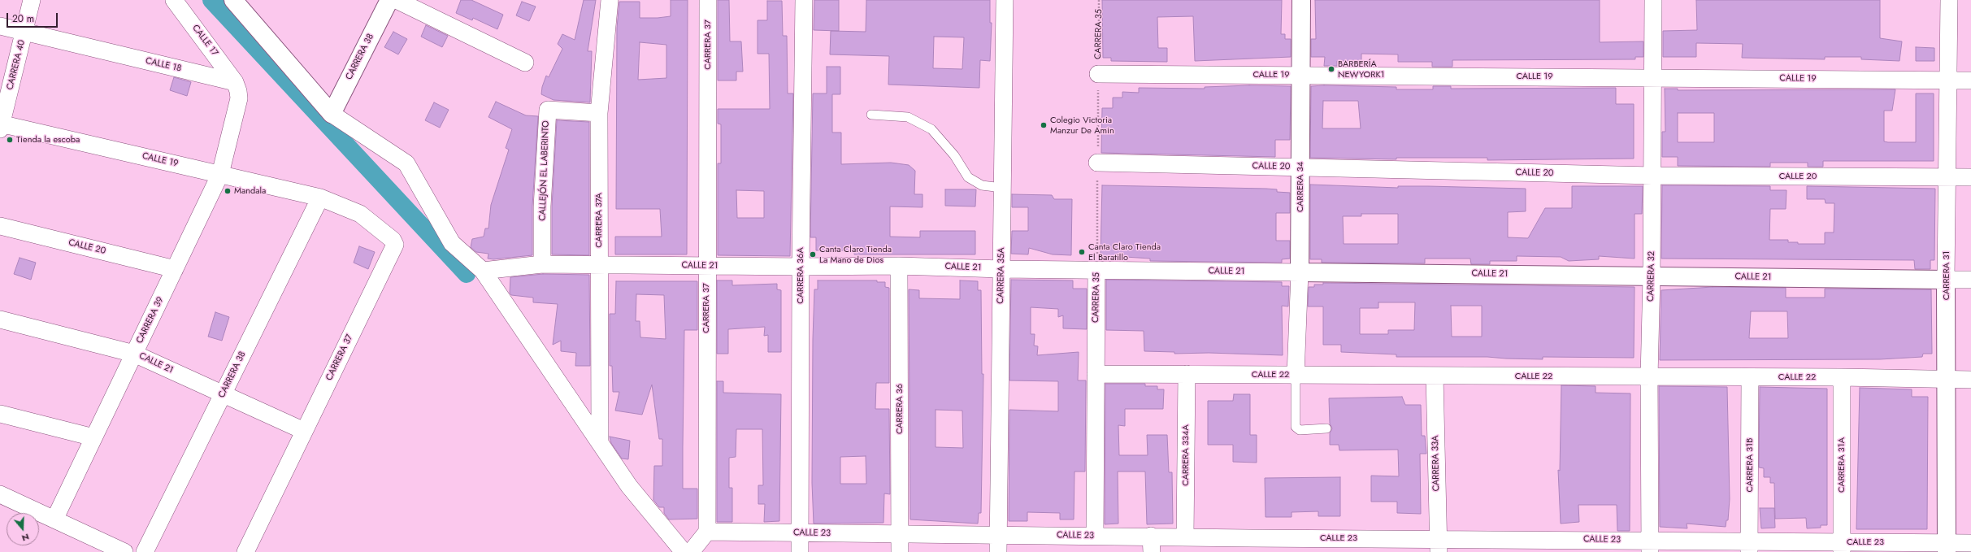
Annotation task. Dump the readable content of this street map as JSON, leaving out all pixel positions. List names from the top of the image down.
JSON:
{
  "streets": {
    "street": [
      "CARRERA 35",
      "CALLE 17",
      "CARRERA 37",
      "CARRERA 38",
      "CARRERA 40",
      "CALLE 18",
      "CALLE 19",
      "CALLE 20",
      "CALLEJÓN EL LABERINTO",
      "CARRERA 34",
      "CARRERA 37A",
      "CALLE 21",
      "CARRERA 36A",
      "CARRERA 35A",
      "CARRERA 31",
      "CARRERA 32",
      "CARRERA 39",
      "CALLE 22",
      "CARRERA 36",
      "CARRERA 334A",
      "CARRERA 33A",
      "CARRERA 31B",
      "CARRERA 31A",
      "CALLE 23"
    ]
  },
  "crossings": [
    ["CARRERA 35", "CALLE 19"],
    ["CARRERA 35", "CALLE 20"],
    ["CARRERA 35", "CALLE 21"],
    ["CARRERA 35", "CALLE 22"],
    ["CARRERA 35", "CALLE 23"],
    ["CALLE 17", "CALLE 18"],
    ["CARRERA 37", "CARRERA 38"],
    ["CARRERA 37", "CALLE 19"],
    ["CARRERA 37", "CALLE 21"],
    ["CARRERA 37", "CALLE 23"],
    ["CARRERA 38", "CALLE 19"],
    ["CARRERA 38", "CALLE 21"],
    ["CARRERA 40", "CALLE 18"],
    ["CARRERA 40", "CALLE 19"],
    ["CALLE 19", "CARRERA 34"],
    ["CALLE 19", "CARRERA 31"],
    ["CALLE 19", "CARRERA 32"],
    ["CALLE 19", "CARRERA 39"],
    ["CALLE 20", "CARRERA 34"],
    ["CALLE 20", "CARRERA 31"],
    ["CALLE 20", "CARRERA 32"],
    ["CALLE 20", "CARRERA 39"],
    ["CALLEJÓN EL LABERINTO", "CARRERA 37A"],
    ["CALLEJÓN EL LABERINTO", "CALLE 21"],
    ["CARRERA 34", "CALLE 21"],
    ["CARRERA 34", "CALLE 22"],
    ["CARRERA 37A", "CALLE 21"],
    ["CALLE 21", "CARRERA 36A"],
    ["CALLE 21", "CARRERA 35A"],
    ["CALLE 21", "CARRERA 31"],
    ["CALLE 21", "CARRERA 32"],
    ["CALLE 21", "CARRERA 39"],
    ["CALLE 21", "CARRERA 36"],
    ["CARRERA 36A", "CALLE 23"],
    ["CARRERA 35A", "CALLE 23"],
    ["CARRERA 31", "CALLE 22"],
    ["CARRERA 31", "CALLE 23"],
    ["CARRERA 32", "CALLE 22"],
    ["CARRERA 32", "CALLE 23"],
    ["CALLE 22", "CARRERA 334A"],
    ["CALLE 22", "CARRERA 33A"],
    ["CALLE 22", "CARRERA 31B"],
    ["CALLE 22", "CARRERA 31A"],
    ["CARRERA 36", "CALLE 23"],
    ["CARRERA 334A", "CALLE 23"],
    ["CARRERA 33A", "CALLE 23"],
    ["CARRERA 31B", "CALLE 23"],
    ["CARRERA 31A", "CALLE 23"]
  ],
  "places": [
    "BARBERÍA NEWYORK1",
    "Colegio Victoria Manzur De Amin",
    "Tienda la escoba",
    "Mandala",
    "Canta Claro Tienda El Baratillo",
    "Canta Claro Tienda La Mano de Dios"
  ],
  "scale_bar": "20 m",
  "north": "bottom"
}
